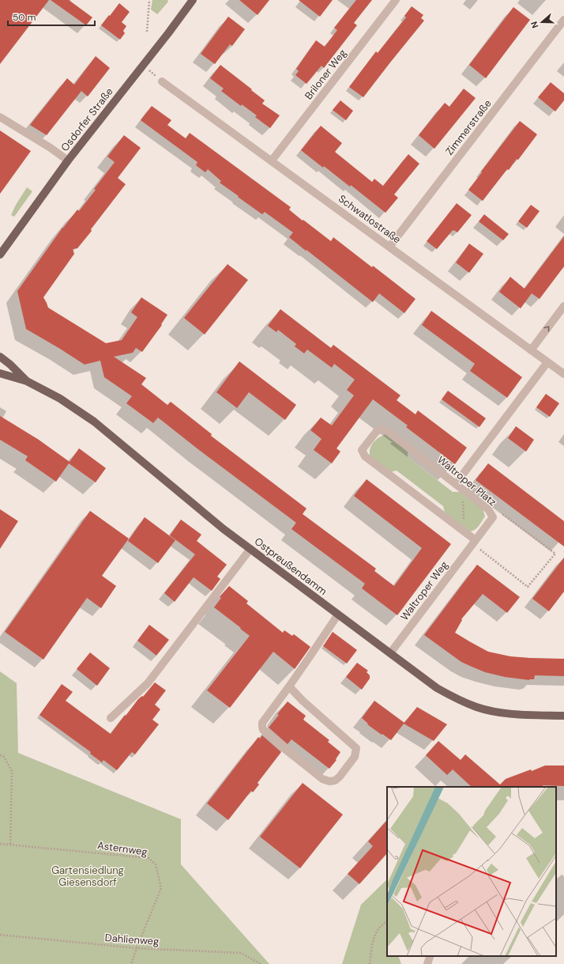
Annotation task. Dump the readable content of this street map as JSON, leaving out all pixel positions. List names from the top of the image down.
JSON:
{
  "streets": {
    "main road": ["Osdorfer Straße", "Ostpreußendamm"],
    "street": [
      "Briloner Weg",
      "Zimmerstraße",
      "Schwatlostraße",
      "Waltroper Platz",
      "Waltroper Weg"
    ],
    "path": ["Asternweg", "Dahlienweg"]
  },
  "crossings": [
    ["Briloner Weg", "Schwatlostraße"],
    ["Zimmerstraße", "Schwatlostraße"],
    ["Waltroper Platz", "Waltroper Weg"],
    ["Ostpreußendamm", "Waltroper Weg"],
    ["Asternweg", "Dahlienweg"]
  ],
  "parks": ["Gartensiedlung Giesensdorf"],
  "scale_bar": "50 m",
  "north": "left"
}
